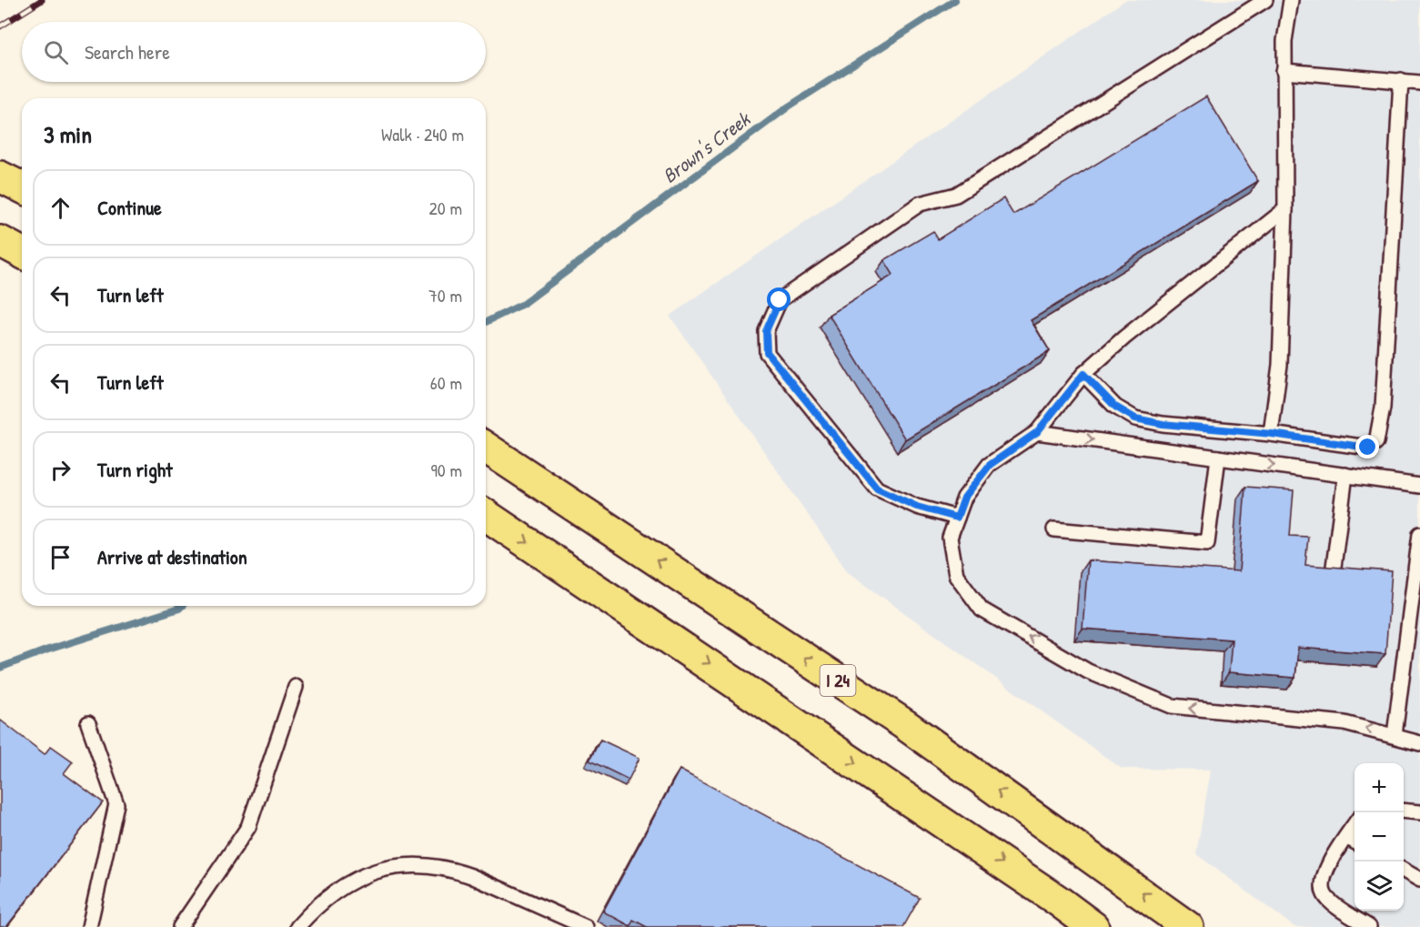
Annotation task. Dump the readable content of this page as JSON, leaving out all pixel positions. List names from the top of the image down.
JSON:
{
  "streets": {
    "highway": ["I 24"]
  },
  "water": ["Brown's Creek"],
  "page": {
    "search": "Search here",
    "heading": ["3 min", "Walk · 240 m"],
    "list": [
      ["Continue", "20 m"],
      ["Turn left", "70 m"],
      ["Turn left", "60 m"],
      ["Turn right", "90 m"],
      "Arrive at destination"
    ],
    "map_buttons": ["+", "−"]
  }
}
